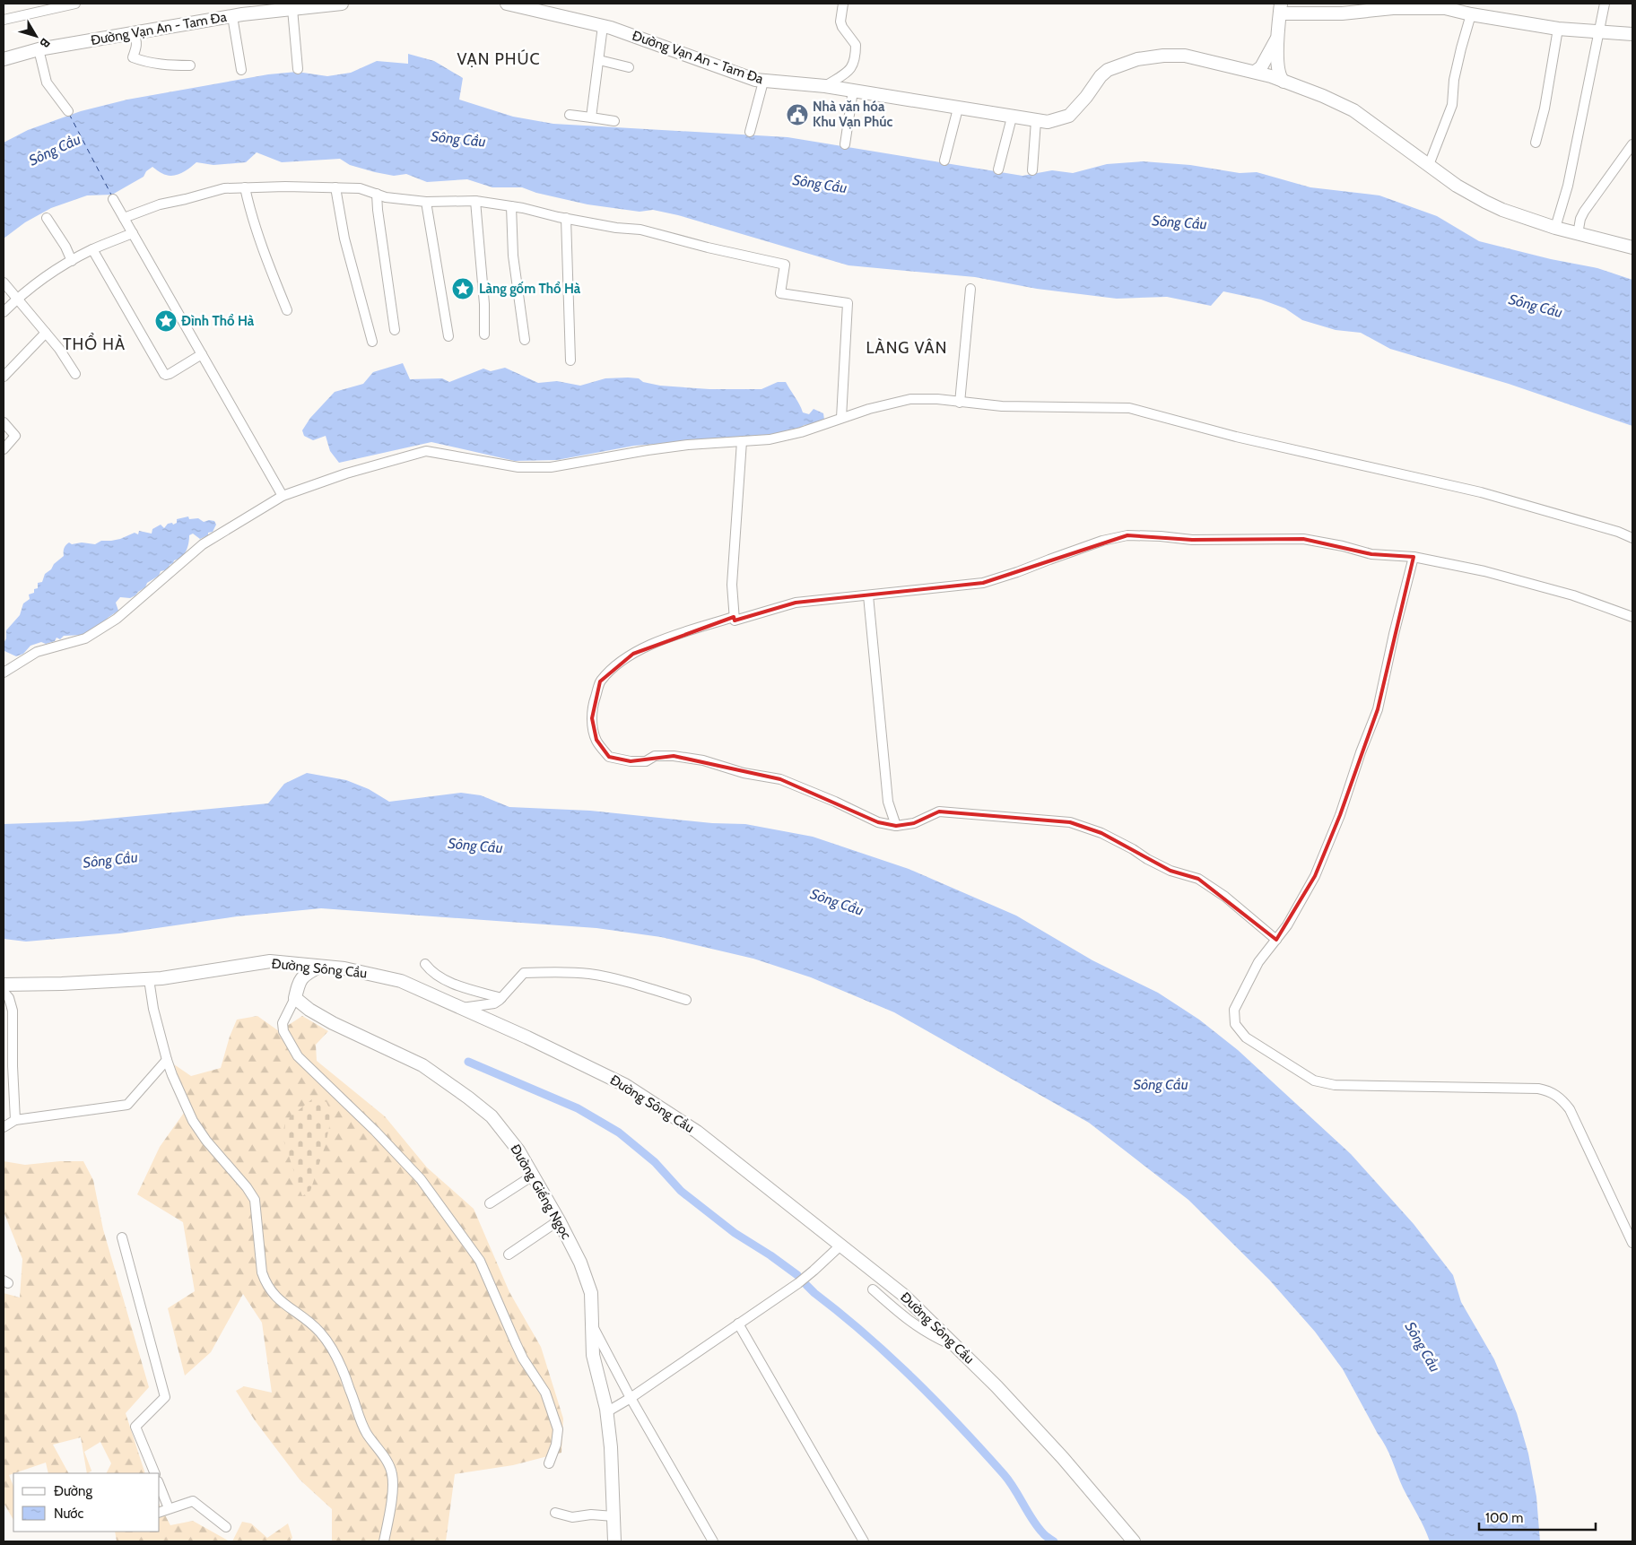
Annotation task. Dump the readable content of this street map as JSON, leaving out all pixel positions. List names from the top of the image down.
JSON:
{
  "streets": {
    "main road": ["Đường Vạn An - Tam Đa", "Đường Sông Cầu", "Đường Giếng Ngọc"]
  },
  "districts": ["VẠN PHÚC", "THỔ HÀ", "LÀNG VÂN"],
  "water": ["Sông Cầu"],
  "places": {
    "public building": ["Nhà văn hóa Khu Vạn Phúc"],
    "place": ["Làng gốm Thổ Hà", "Đình Thổ Hà"]
  },
  "legend": ["Đường", "Nước"],
  "scale_bar": "100 m",
  "north": "bottom right"
}
